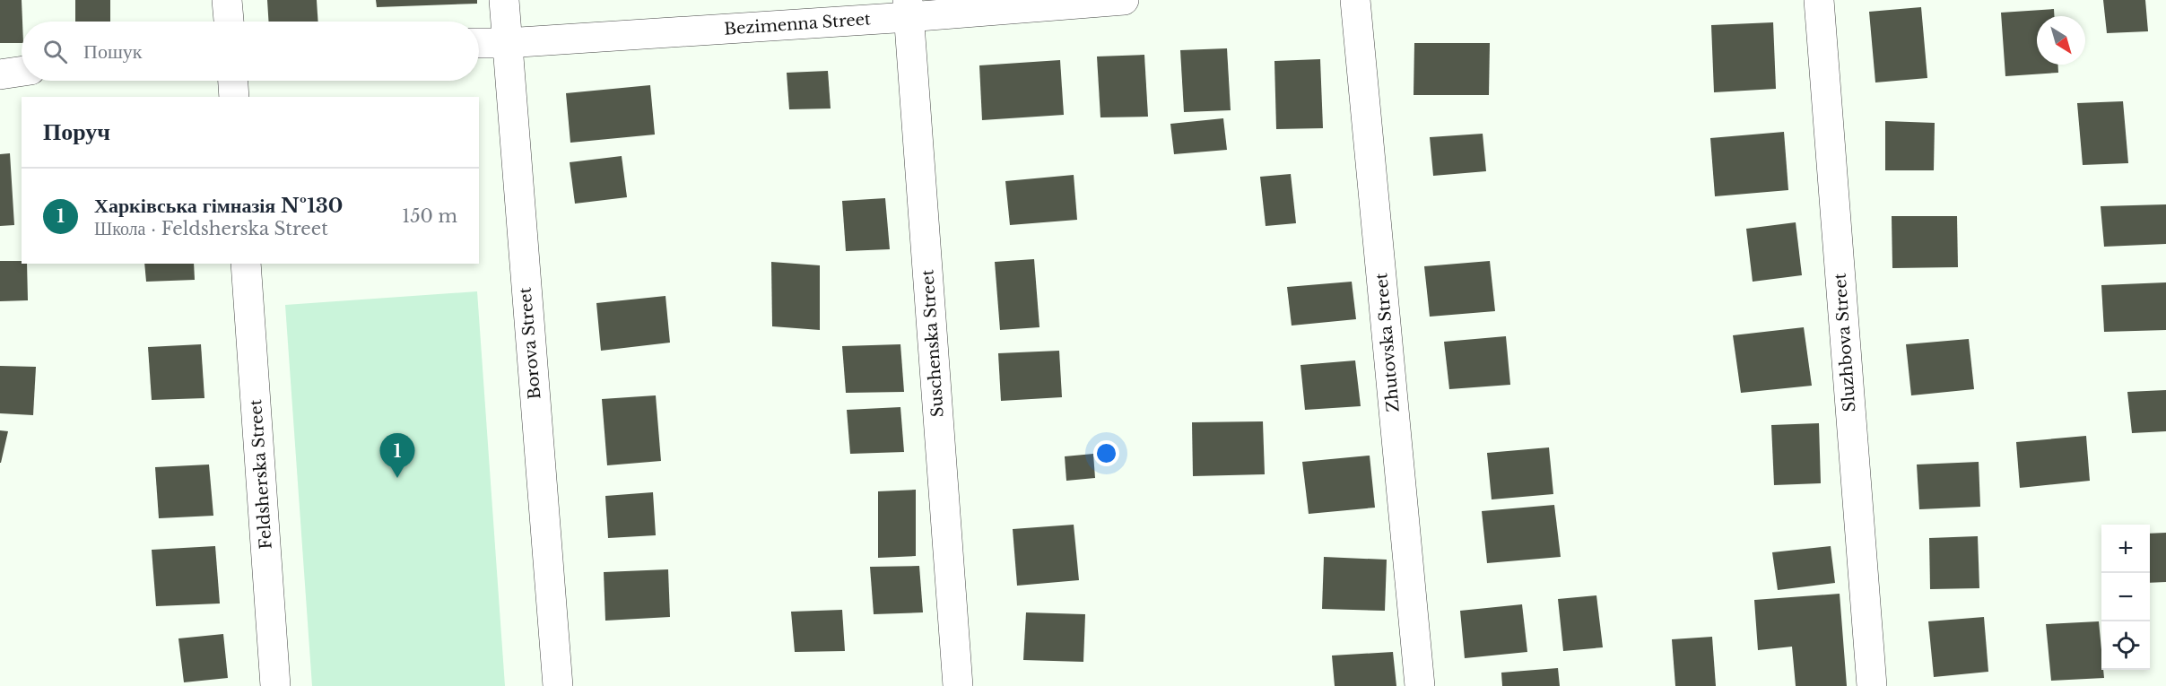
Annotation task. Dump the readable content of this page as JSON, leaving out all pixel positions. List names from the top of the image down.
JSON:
{
  "streets": {
    "street": [
      "Bezimenna Street",
      "Zhutovska Street",
      "Sluzhbova Street",
      "Borova Street",
      "Suschenska Street",
      "Feldsherska Street"
    ]
  },
  "crossings": [
    ["Bezimenna Street", "Borova Street"],
    ["Bezimenna Street", "Suschenska Street"]
  ],
  "north": "bottom right",
  "page": {
    "search": "Пошук",
    "heading": "Поруч",
    "list": [
      {
        "mark": "1",
        "name": "Харківська гімназія №130",
        "note": "Школа · Feldsherska Street",
        "value": "150 m"
      }
    ],
    "pins": "1",
    "map_buttons": ["+", "−"]
  }
}
